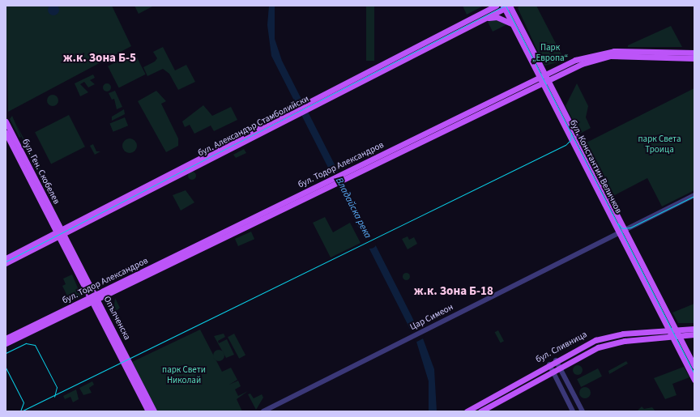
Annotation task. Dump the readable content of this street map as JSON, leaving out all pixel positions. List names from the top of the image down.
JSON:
{
  "streets": {
    "main road": [
      "бул. Александър Стамболийски",
      "бул. Тодор Александров",
      "бул. Константин Величков",
      "бул. Ген. Скобелев",
      "Опълченска",
      "бул. Сливница"
    ],
    "street": ["Цар Симеон"]
  },
  "crossings": [
    ["бул. Александър Стамболийски", "бул. Константин Величков"],
    ["бул. Александър Стамболийски", "бул. Ген. Скобелев"],
    ["бул. Александър Стамболийски", "Опълченска"],
    ["бул. Тодор Александров", "бул. Константин Величков"],
    ["бул. Тодор Александров", "Опълченска"],
    ["бул. Константин Величков", "Цар Симеон"],
    ["бул. Константин Величков", "бул. Сливница"],
    ["бул. Ген. Скобелев", "Опълченска"]
  ],
  "districts": ["ж.к. Зона Б-5", "ж.к. Зона Б-18"],
  "water": ["Владайска река"],
  "parks": ["Парк „Европа“", "парк Света Троица", "парк Свети Николай"]
}
